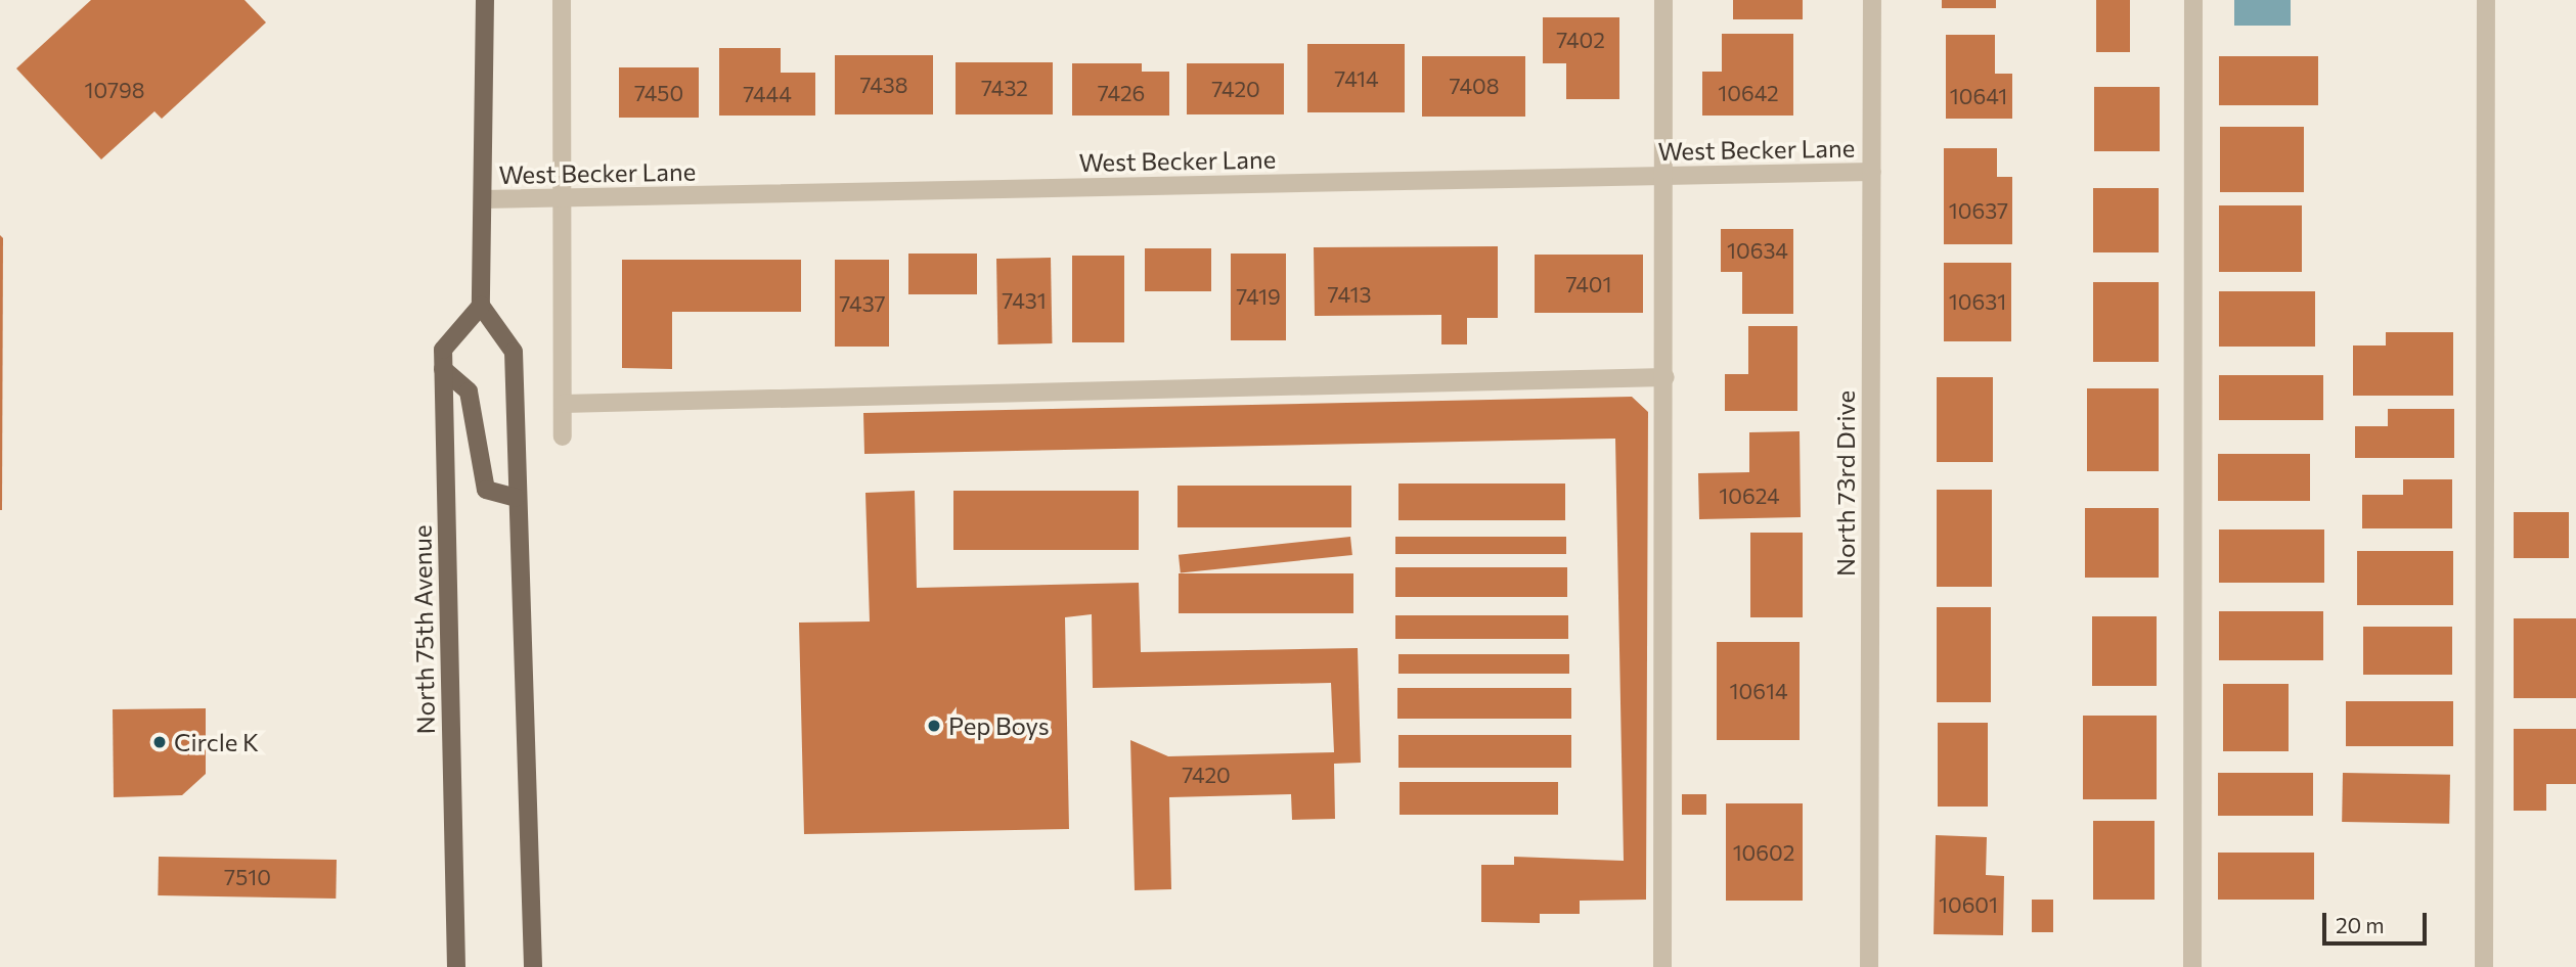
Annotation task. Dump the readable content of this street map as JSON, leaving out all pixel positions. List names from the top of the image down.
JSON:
{
  "streets": {
    "main road": ["North 75th Avenue"],
    "street": ["West Becker Lane", "North 73rd Drive"]
  },
  "crossings": [
    ["West Becker Lane", "North 73rd Drive"]
  ],
  "places": ["Pep Boys", "Circle K"],
  "house_numbers": [
    "7402",
    "7414",
    "7438",
    "7408",
    "7432",
    "7420",
    "10798",
    "7450",
    "7426",
    "10642",
    "7444",
    "10641",
    "10637",
    "10634",
    "7401",
    "7413",
    "7419",
    "7431",
    "10631",
    "7437",
    "10624",
    "10614",
    "7420",
    "10602",
    "7510",
    "10601"
  ],
  "scale_bar": "20 m"
}
